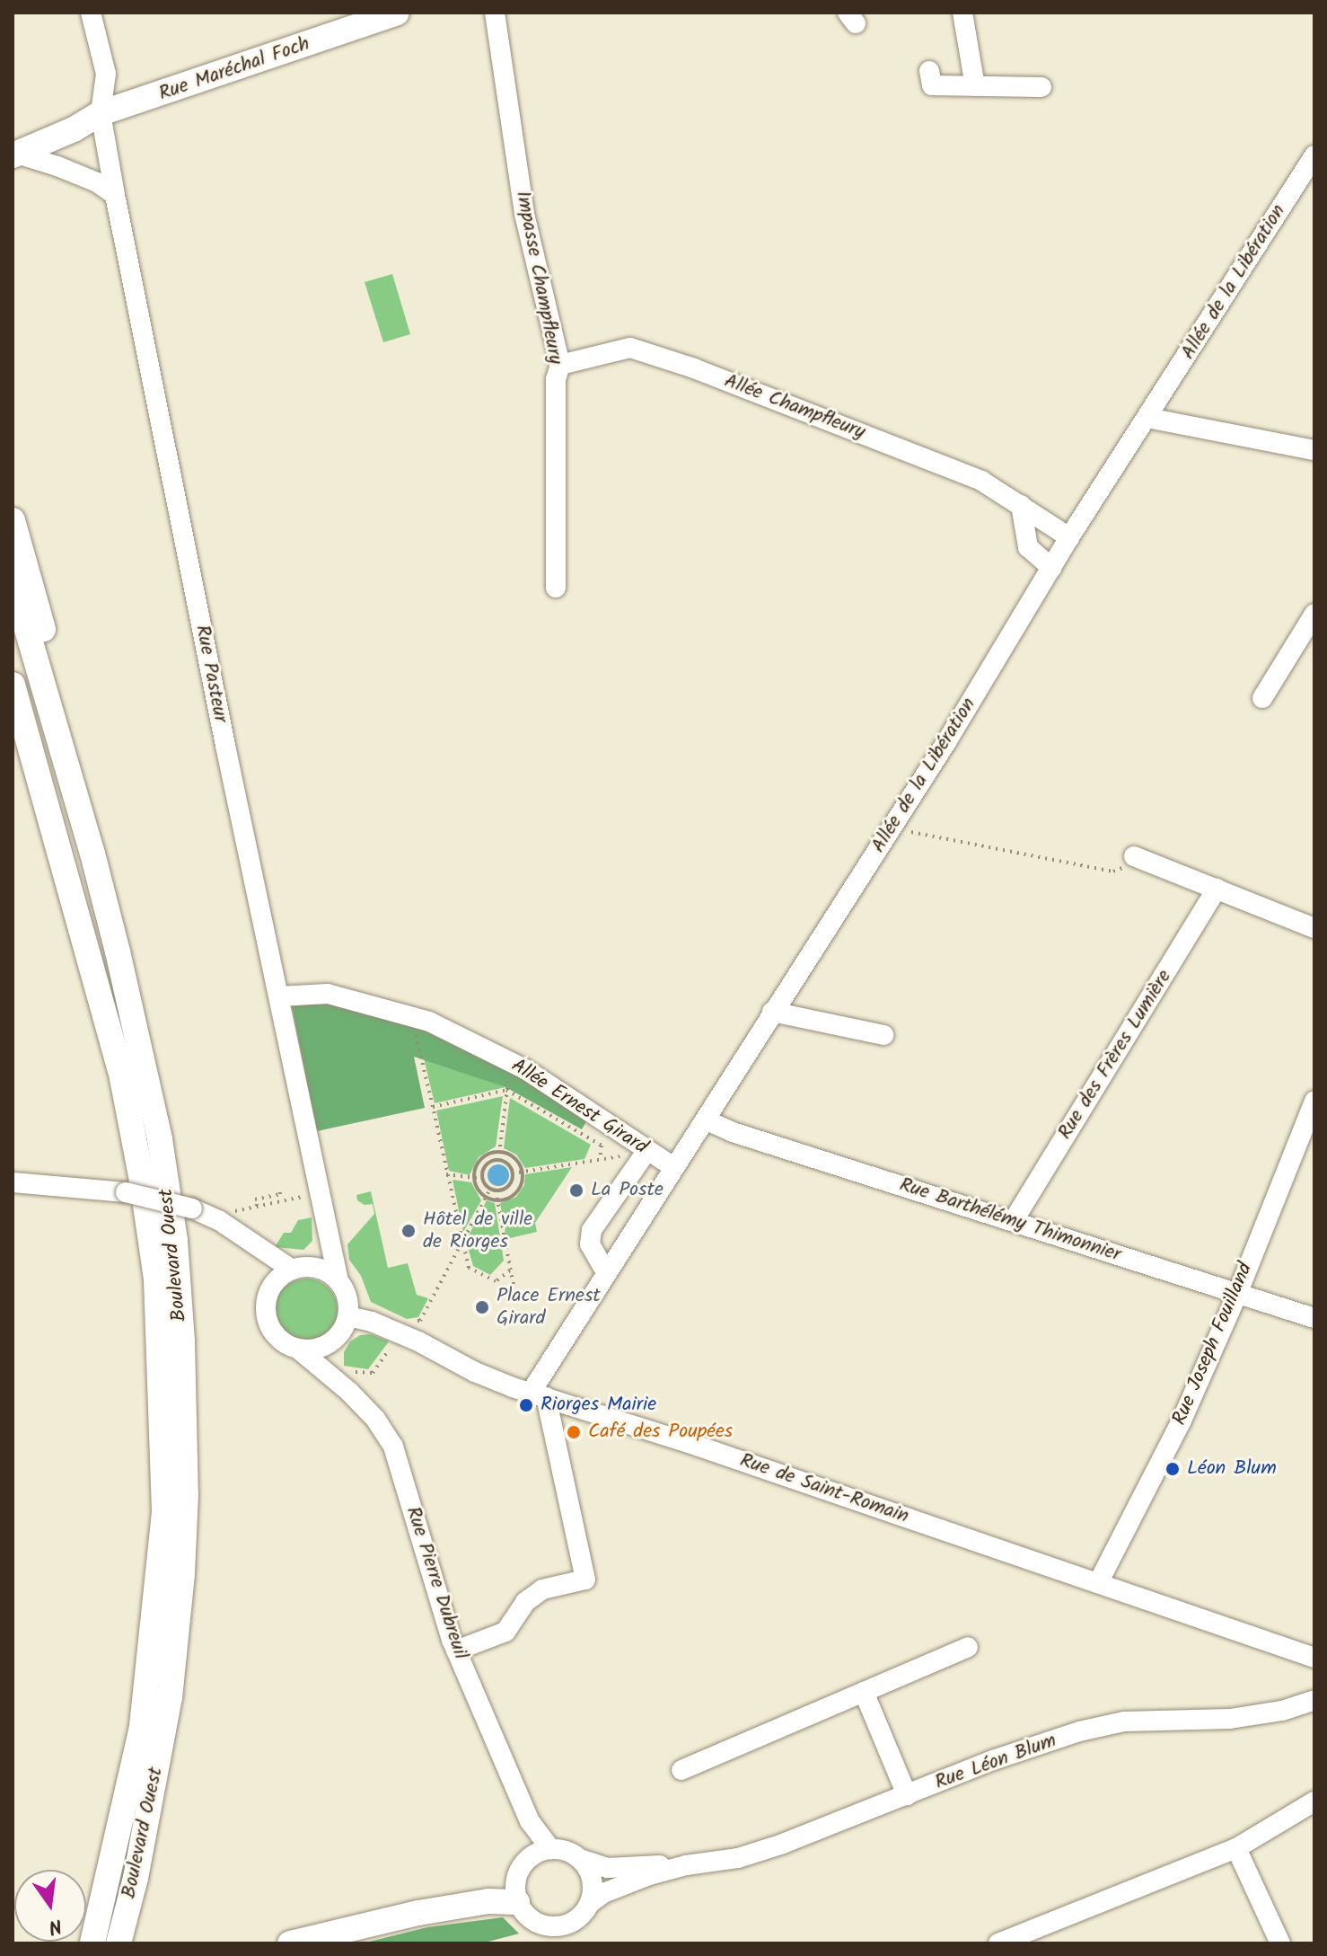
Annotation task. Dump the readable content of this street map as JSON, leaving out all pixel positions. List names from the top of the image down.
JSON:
{
  "streets": {
    "main road": ["Rue Maréchal Foch", "Boulevard Ouest"],
    "street": [
      "Impasse Champfleury",
      "Allée de la Libération",
      "Allée Champfleury",
      "Rue Pasteur",
      "Rue des Frères Lumière",
      "Allée Ernest Girard",
      "Rue Barthélémy Thimonnier",
      "Rue Joseph Fouilland",
      "Rue de Saint-Romain",
      "Rue Pierre Dubreuil",
      "Rue Léon Blum"
    ]
  },
  "crossings": [
    ["Rue Maréchal Foch", "Rue Pasteur"],
    ["Impasse Champfleury", "Allée Champfleury"],
    ["Allée de la Libération", "Allée Champfleury"],
    ["Allée de la Libération", "Allée Ernest Girard"],
    ["Allée de la Libération", "Rue Barthélémy Thimonnier"],
    ["Allée de la Libération", "Rue de Saint-Romain"],
    ["Rue Pasteur", "Allée Ernest Girard"],
    ["Rue Pasteur", "Rue de Saint-Romain"],
    ["Rue Pasteur", "Rue Pierre Dubreuil"],
    ["Rue des Frères Lumière", "Rue Barthélémy Thimonnier"],
    ["Rue Barthélémy Thimonnier", "Rue Joseph Fouilland"],
    ["Rue Joseph Fouilland", "Rue de Saint-Romain"],
    ["Rue de Saint-Romain", "Rue Pierre Dubreuil"],
    ["Rue Pierre Dubreuil", "Rue Léon Blum"]
  ],
  "places": [
    "La Poste",
    "Hôtel de ville de Riorges",
    "Place Ernest Girard",
    "Riorges Mairie",
    "Café des Poupées",
    "Léon Blum"
  ],
  "north": "bottom"
}
